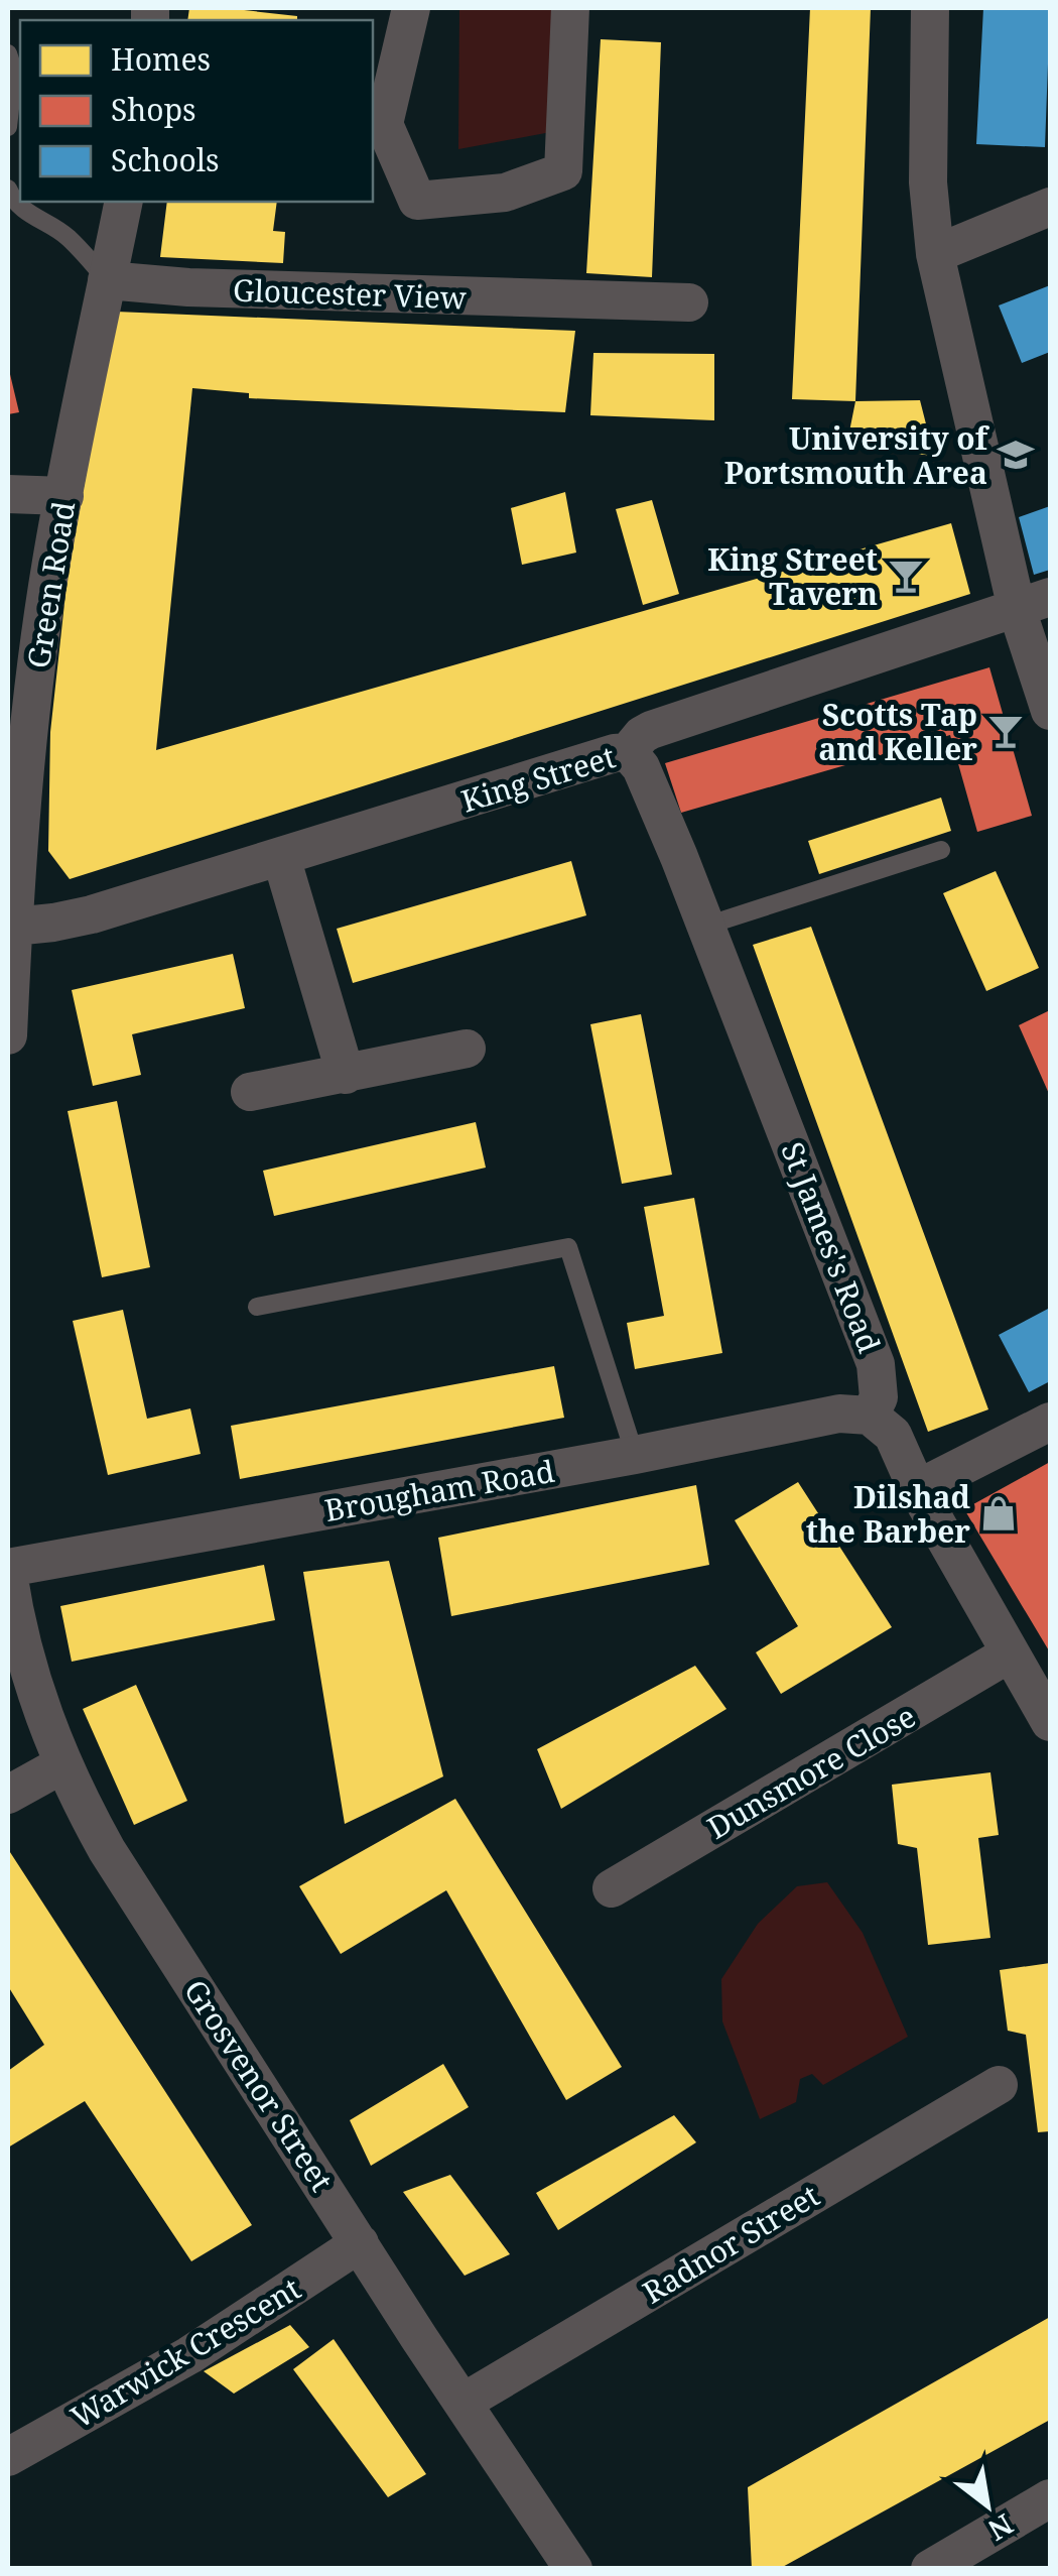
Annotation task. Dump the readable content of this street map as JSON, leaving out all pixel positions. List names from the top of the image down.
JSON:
{
  "streets": {
    "street": [
      "Gloucester View",
      "Green Road",
      "King Street",
      "St James's Road",
      "Brougham Road",
      "Dunsmore Close",
      "Grosvenor Street",
      "Radnor Street",
      "Warwick Crescent"
    ]
  },
  "crossings": [
    ["Gloucester View", "Green Road"],
    ["Green Road", "King Street"],
    ["King Street", "St James's Road"],
    ["St James's Road", "Brougham Road"],
    ["Brougham Road", "Grosvenor Street"],
    ["Grosvenor Street", "Radnor Street"],
    ["Grosvenor Street", "Warwick Crescent"]
  ],
  "places": {
    "school or university": ["University of Portsmouth Area"],
    "bar": ["King Street Tavern", "Scotts Tap and Keller"],
    "shop": ["Dilshad the Barber"]
  },
  "legend": ["Homes", "Shops", "Schools"],
  "north": "bottom right"
}
